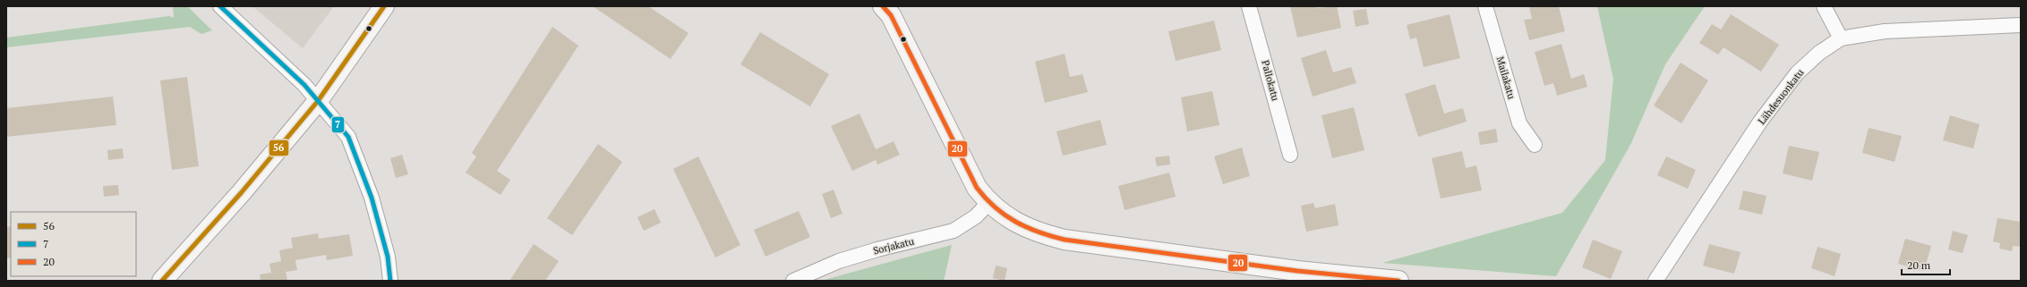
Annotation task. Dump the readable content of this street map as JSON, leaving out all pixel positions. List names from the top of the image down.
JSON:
{
  "streets": {
    "street": [
      "Mailakatu",
      "Pallokatu",
      "Lähdesuonkatu",
      "Sorjakatu"
    ]
  },
  "lines": ["transit line 56", "transit line 7", "transit line 20"],
  "legend": ["56", "7", "20"],
  "scale_bar": "20 m"
}
